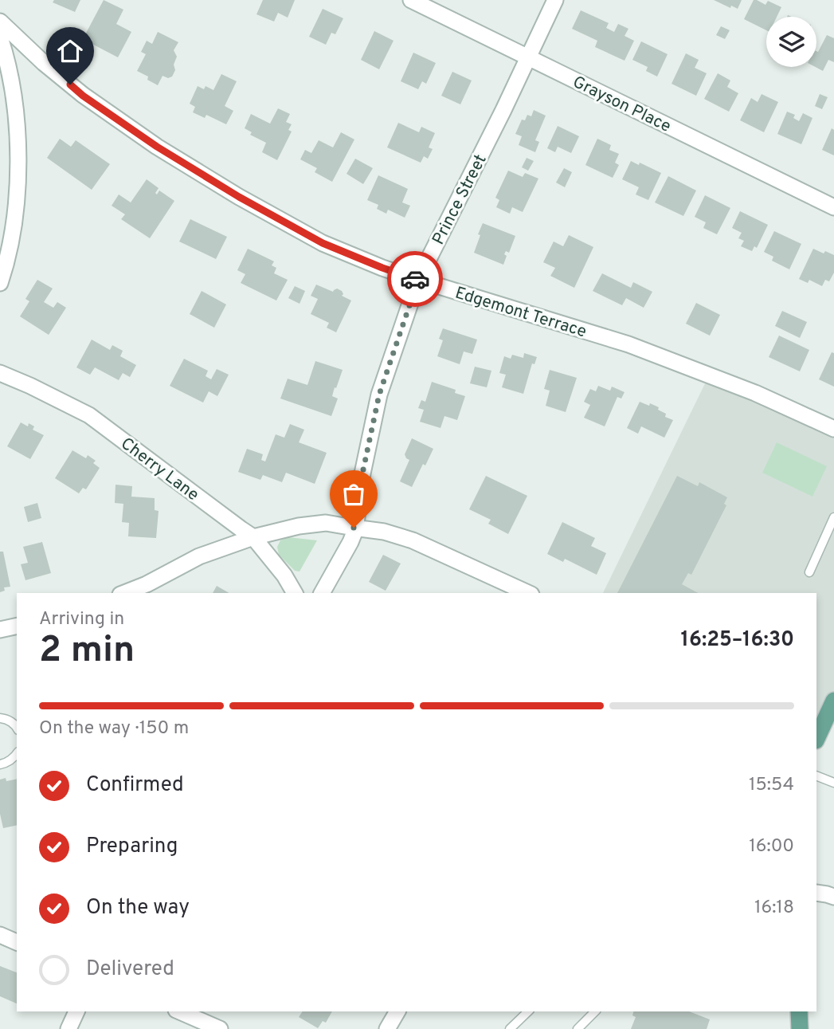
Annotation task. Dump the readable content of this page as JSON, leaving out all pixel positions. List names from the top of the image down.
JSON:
{
  "streets": {
    "street": [
      "Grayson Place",
      "Prince Street",
      "Edgemont Terrace",
      "Cherry Lane"
    ]
  },
  "crossings": [
    ["Grayson Place", "Prince Street"],
    ["Prince Street", "Edgemont Terrace"]
  ],
  "page": {
    "heading": ["2 min", "Arriving in", "16:25–16:30"],
    "bar": "On the way · 150 m",
    "list": [
      ["Confirmed", "15:54"],
      ["Preparing", "16:00"],
      ["On the way", "16:18"],
      "Delivered"
    ]
  }
}
